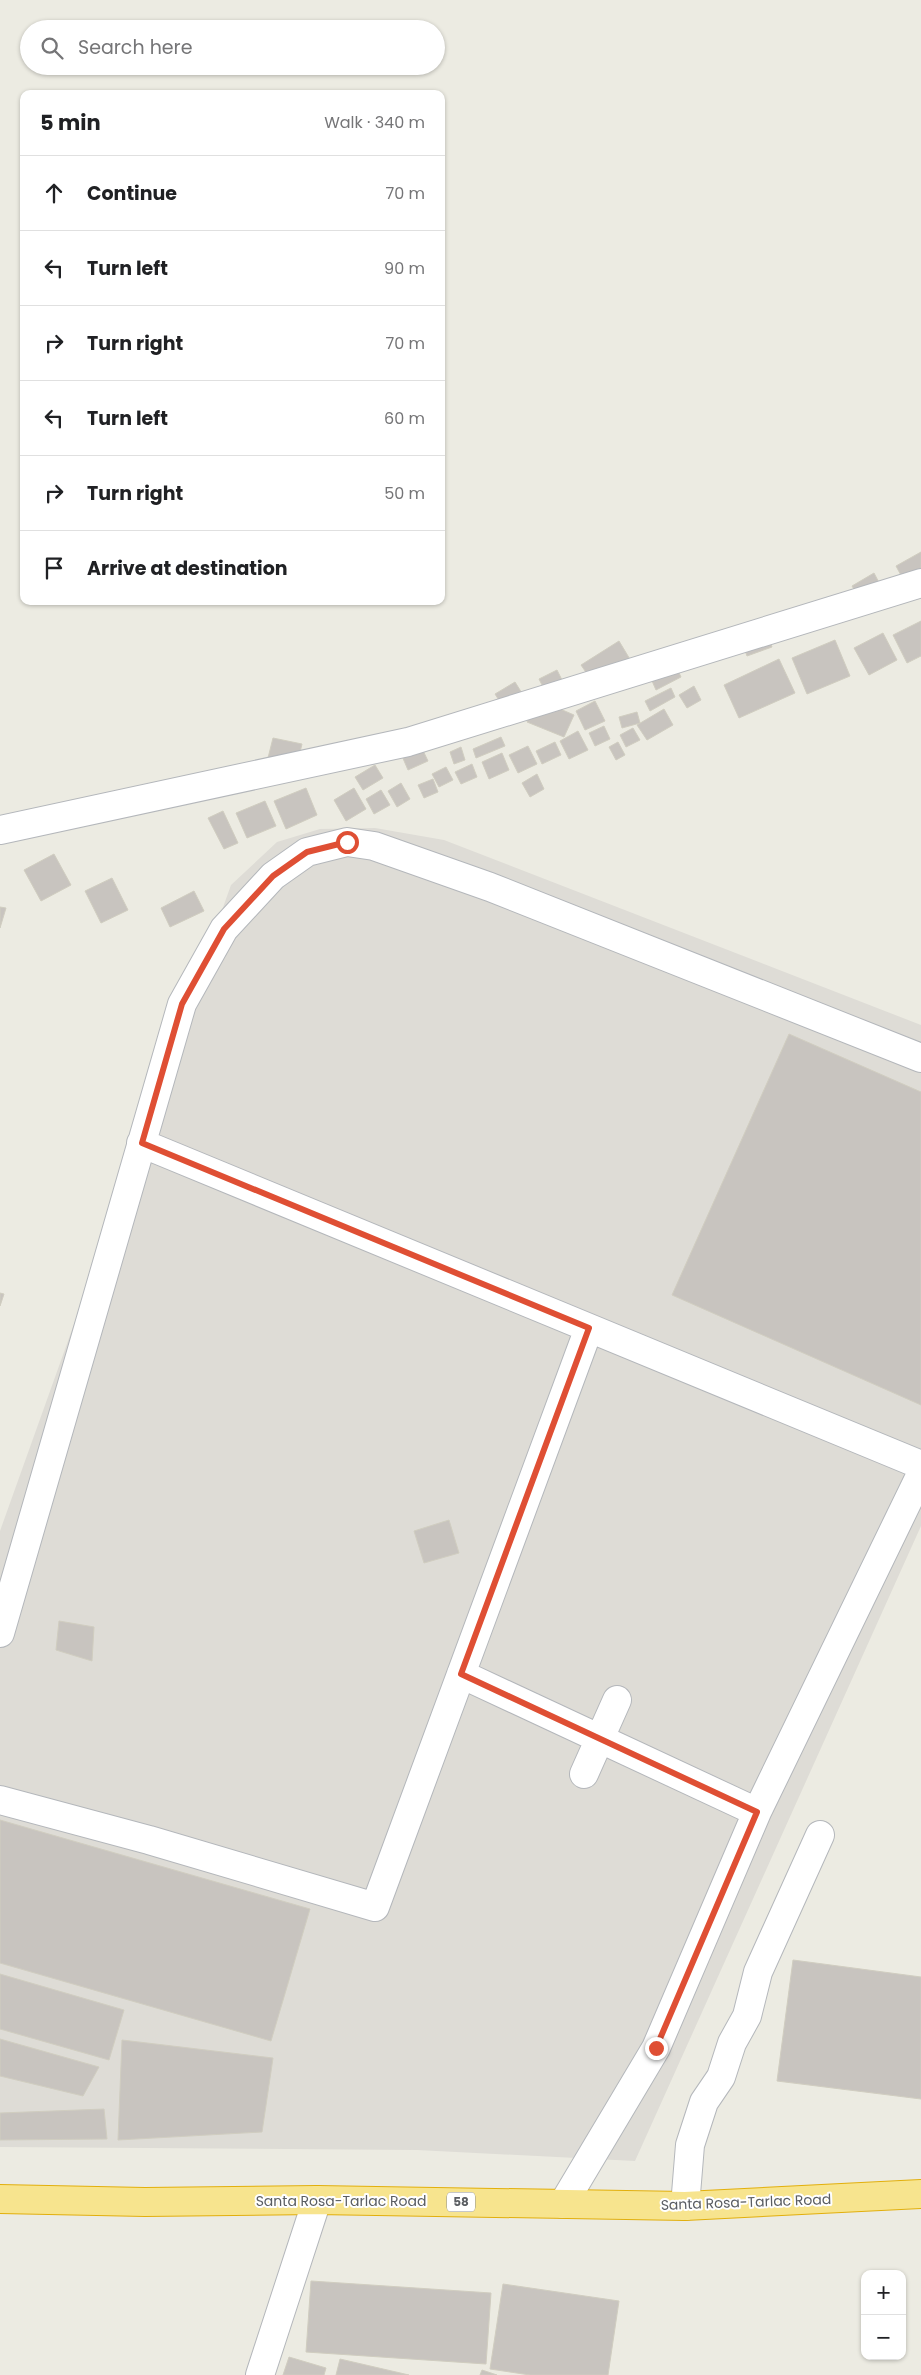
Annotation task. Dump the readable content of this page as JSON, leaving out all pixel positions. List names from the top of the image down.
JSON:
{
  "streets": {
    "highway": ["Santa Rosa-Tarlac Road", "58"]
  },
  "page": {
    "search": "Search here",
    "heading": ["5 min", "Walk · 340 m"],
    "list": [
      ["Continue", "70 m"],
      ["Turn left", "90 m"],
      ["Turn right", "70 m"],
      ["Turn left", "60 m"],
      ["Turn right", "50 m"],
      "Arrive at destination"
    ],
    "map_buttons": ["+", "−"]
  }
}
